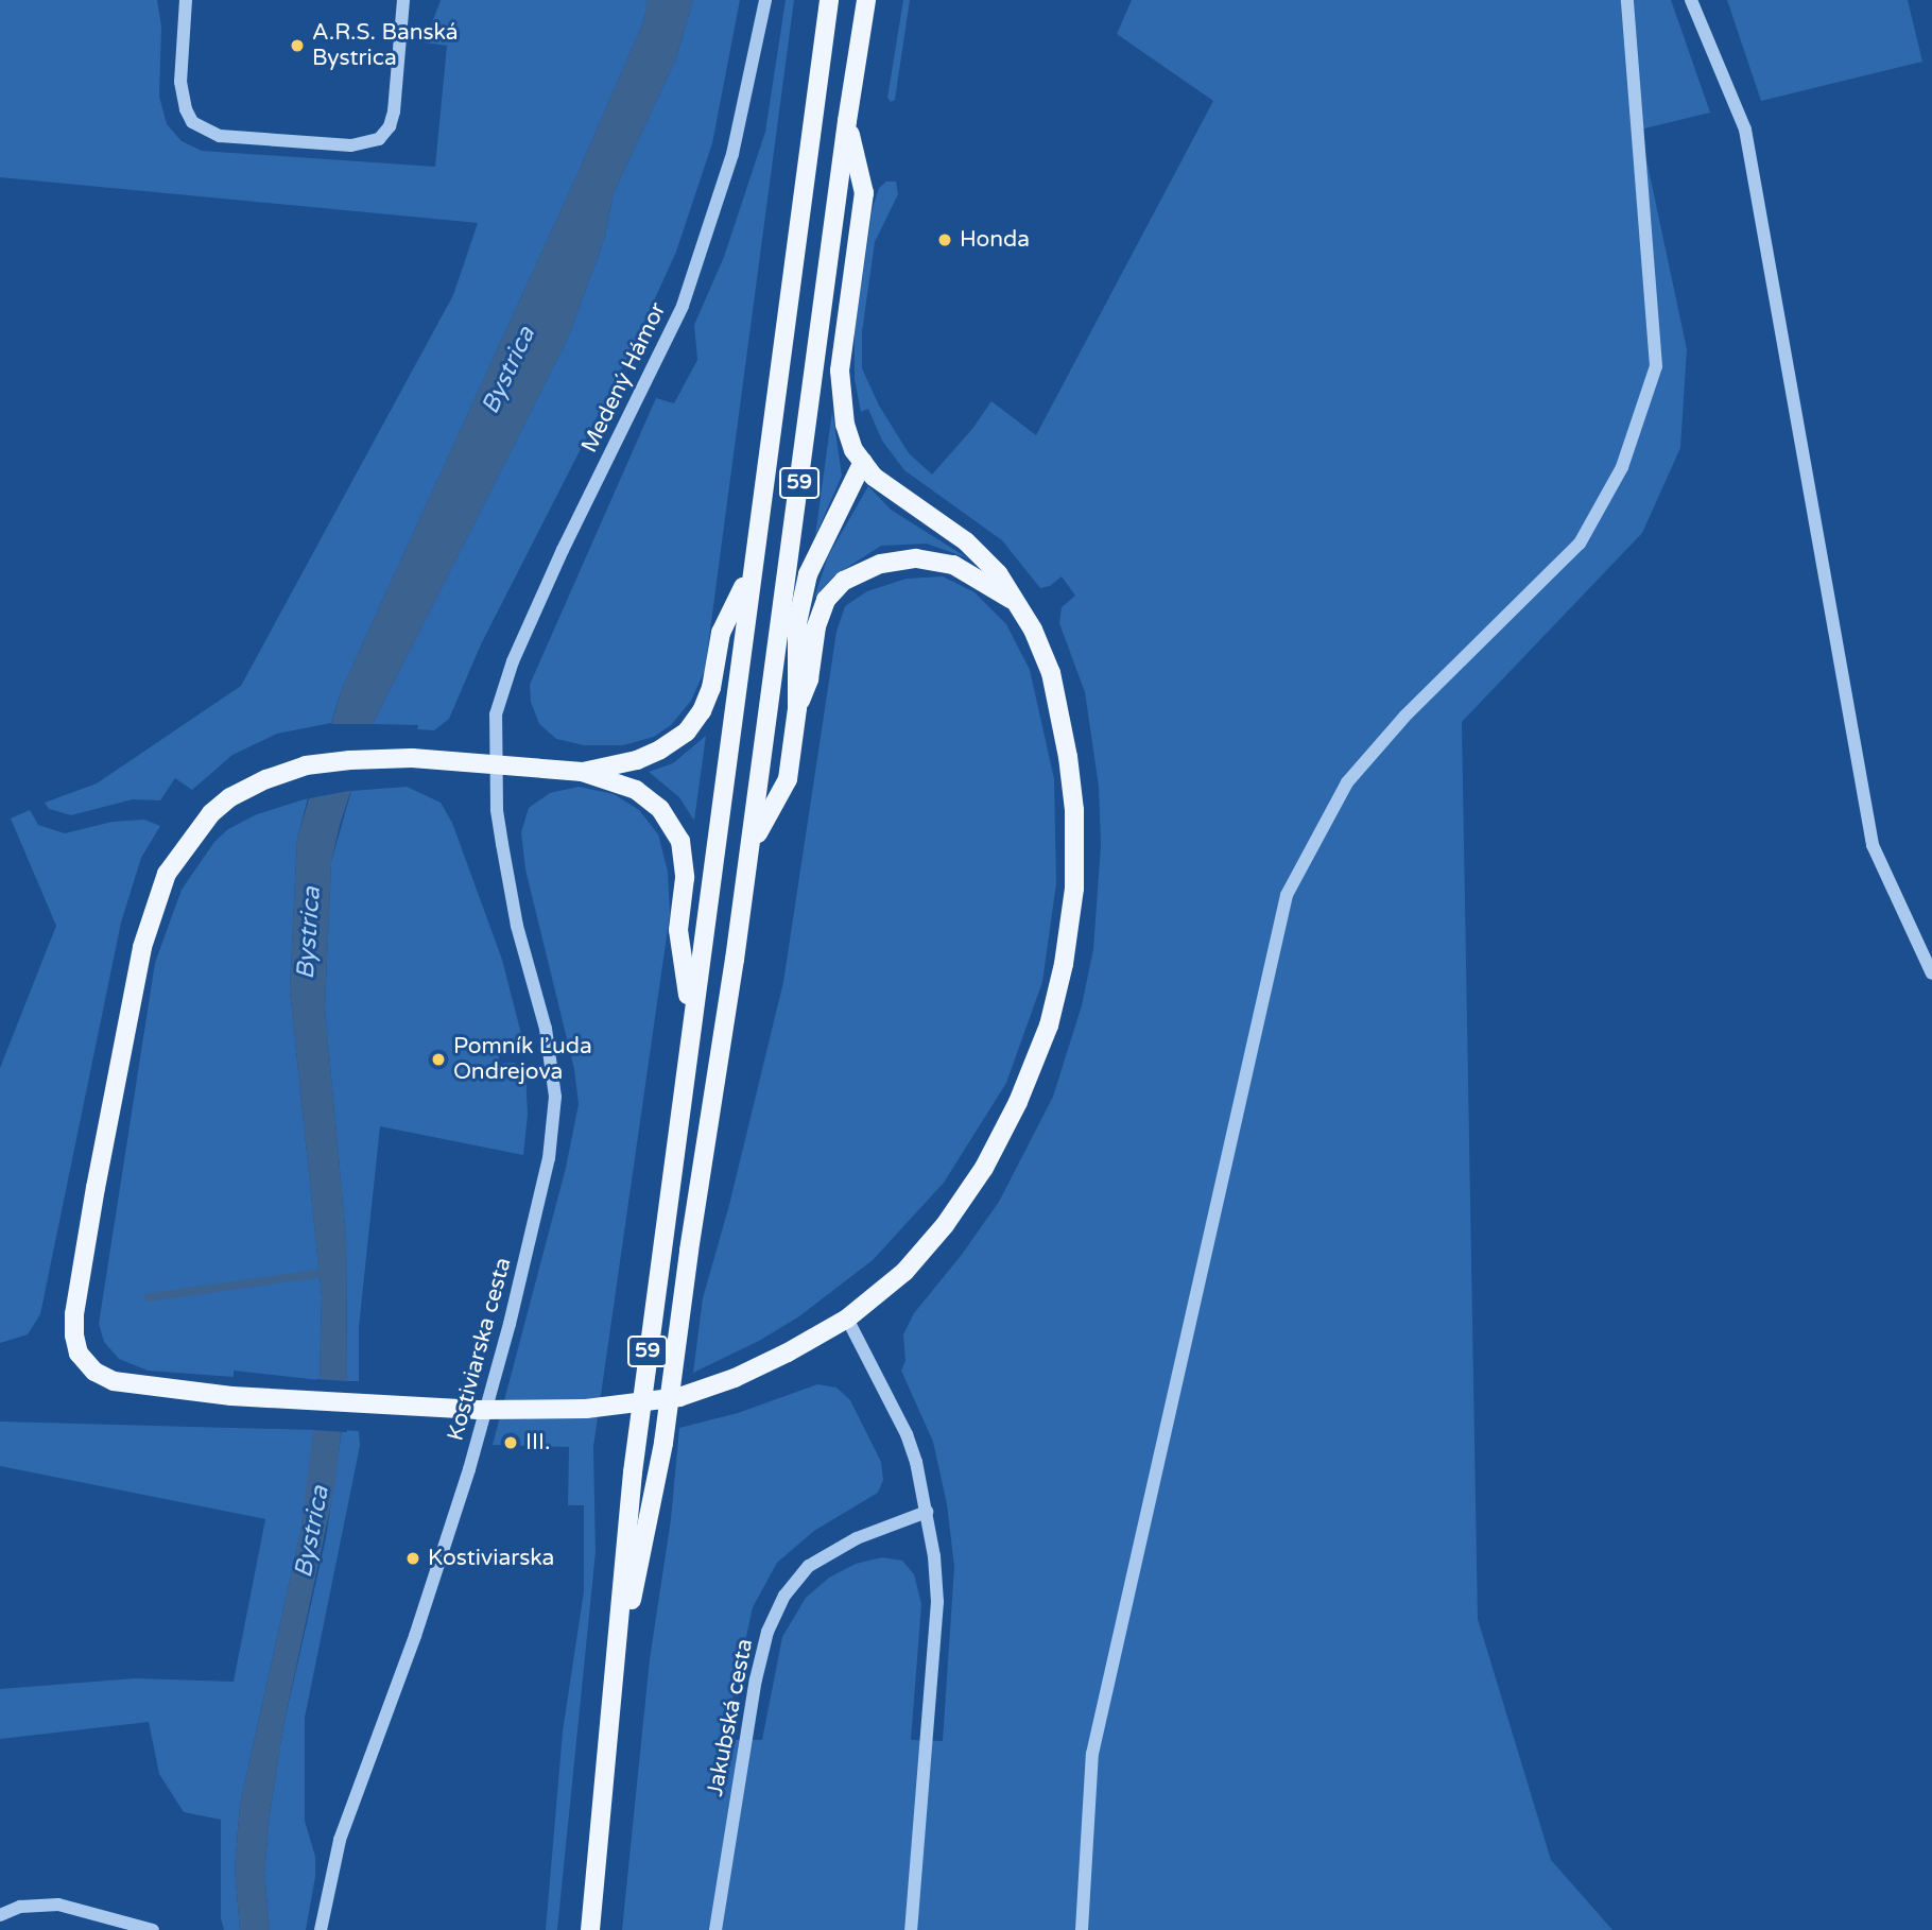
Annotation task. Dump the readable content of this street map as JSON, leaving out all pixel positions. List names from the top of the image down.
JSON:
{
  "streets": {
    "main road": ["59"],
    "street": ["Medený Hámor", "Kostiviarska cesta", "Jakubská cesta"]
  },
  "crossings": [
    ["Medený Hámor", "Kostiviarska cesta"]
  ],
  "water": ["Bystrica"],
  "places": [
    "A.R.S. Banská Bystrica",
    "Honda",
    "Pomník Ľuda Ondrejova",
    "III.",
    "Kostiviarska"
  ]
}
